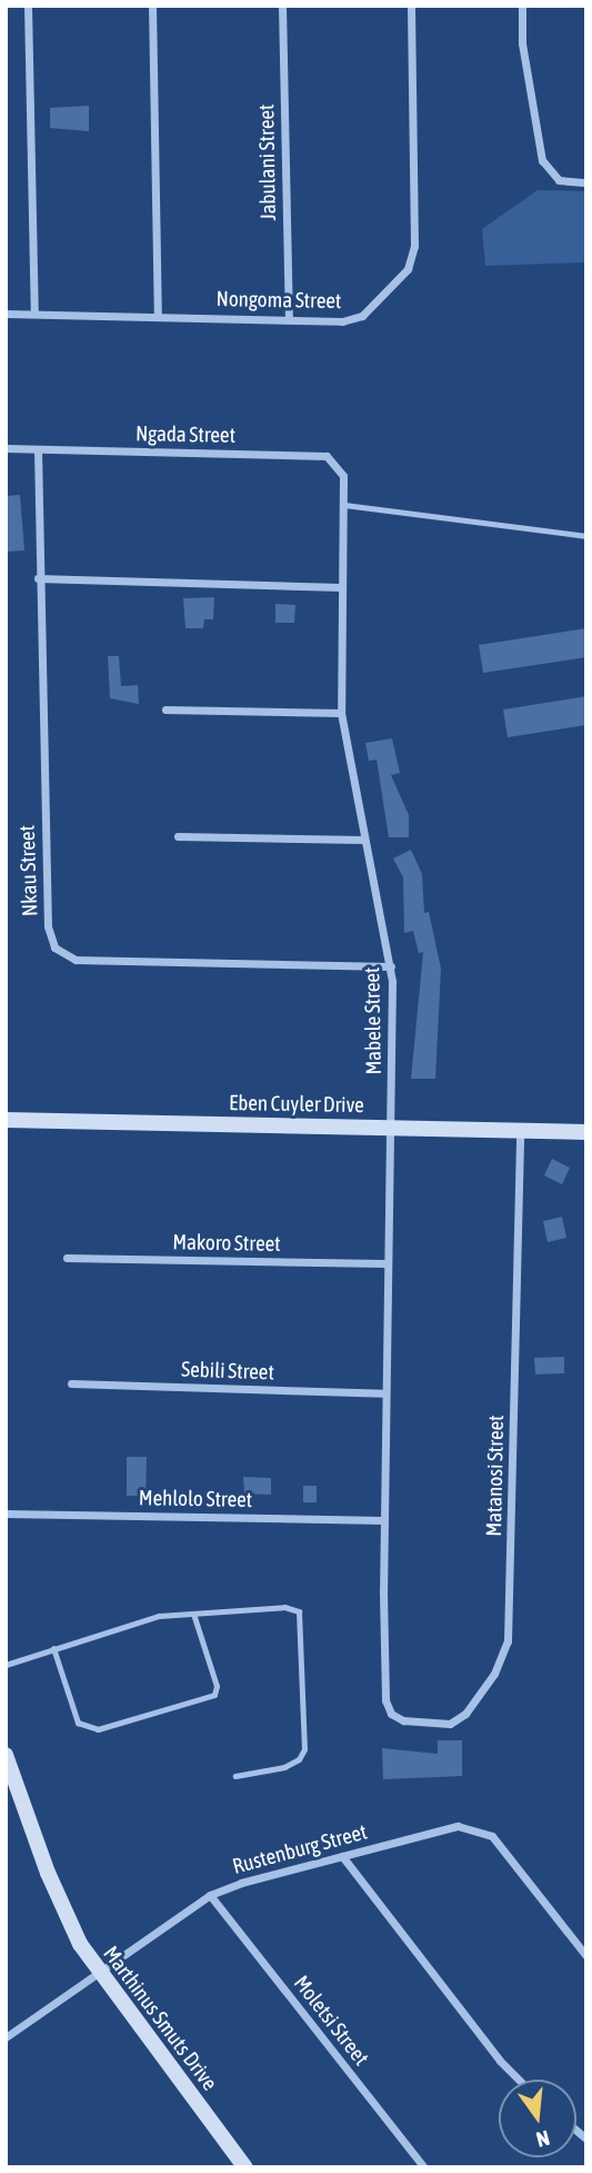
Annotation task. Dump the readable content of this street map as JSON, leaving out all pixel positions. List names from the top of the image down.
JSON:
{
  "streets": {
    "street": [
      "Jabulani Street",
      "Nongoma Street",
      "Ngada Street",
      "Nkau Street",
      "Mabele Street",
      "Eben Cuyler Drive",
      "Makoro Street",
      "Sebili Street",
      "Matanosi Street",
      "Mehlolo Street",
      "Rustenburg Street",
      "Marthinus Smuts Drive",
      "Moletsi Street"
    ]
  },
  "crossings": [
    ["Jabulani Street", "Nongoma Street"],
    ["Ngada Street", "Nkau Street"],
    ["Ngada Street", "Mabele Street"],
    ["Nkau Street", "Mabele Street"],
    ["Mabele Street", "Eben Cuyler Drive"],
    ["Mabele Street", "Makoro Street"],
    ["Mabele Street", "Sebili Street"],
    ["Mabele Street", "Matanosi Street"],
    ["Mabele Street", "Mehlolo Street"],
    ["Eben Cuyler Drive", "Matanosi Street"],
    ["Rustenburg Street", "Marthinus Smuts Drive"],
    ["Rustenburg Street", "Moletsi Street"]
  ],
  "north": "bottom"
}
